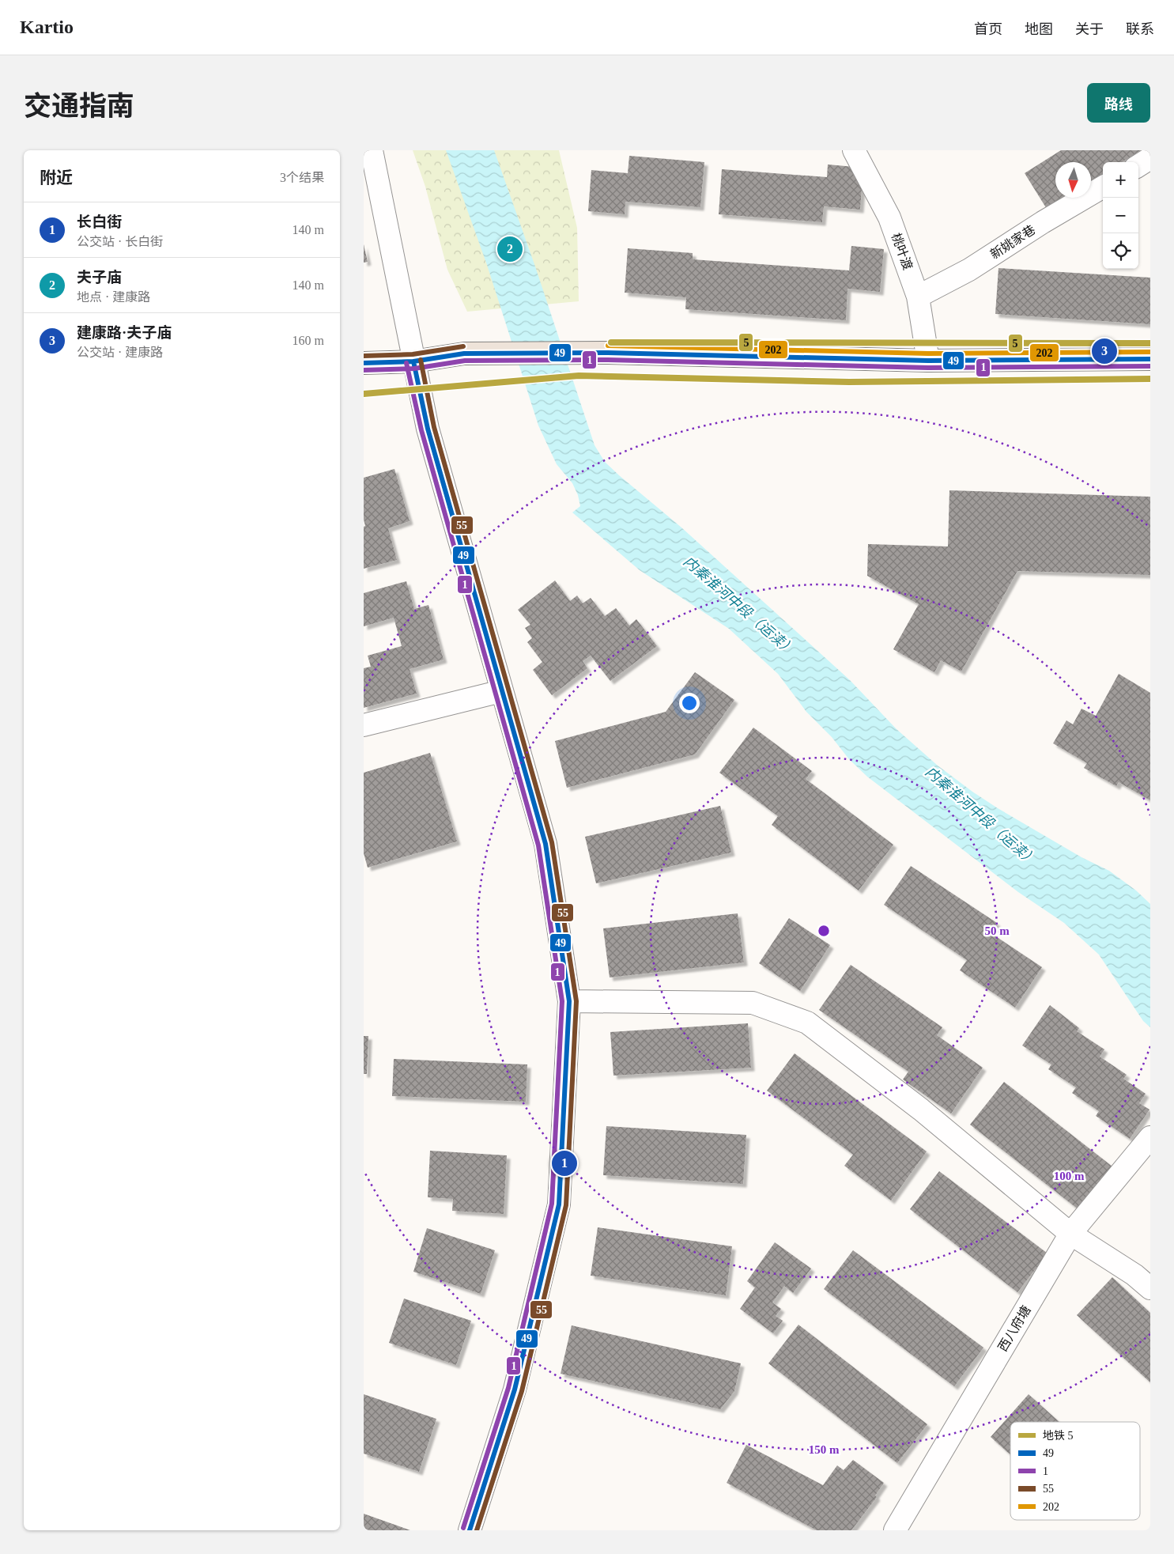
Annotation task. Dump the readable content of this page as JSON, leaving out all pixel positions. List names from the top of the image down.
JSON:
{
  "streets": {
    "street": ["新姚家巷", "桃叶渡", "西八府塘"]
  },
  "crossings": [
    ["新姚家巷", "桃叶渡"]
  ],
  "water": ["内秦淮河中段（运渎）"],
  "lines": [
    "metro line 5",
    "transit line 202",
    "transit line 55",
    "transit line 49",
    "transit line 1"
  ],
  "legend": [
    "地铁 5",
    "49",
    "1",
    "55",
    "202"
  ],
  "north": "bottom",
  "page": {
    "header": "Kartio",
    "nav": [
      "首页",
      "地图",
      "关于",
      "联系"
    ],
    "title": "交通指南",
    "buttons": "路线",
    "heading": ["附近", "3个结果"],
    "map_buttons": ["+", "−"],
    "list": [
      {
        "mark": "1",
        "name": "长白街",
        "note": "公交站 · 长白街",
        "value": "140 m"
      },
      {
        "mark": "2",
        "name": "夫子庙",
        "note": "地点 · 建康路",
        "value": "140 m"
      },
      {
        "mark": "3",
        "name": "建康路·夫子庙",
        "note": "公交站 · 建康路",
        "value": "160 m"
      }
    ],
    "pins": ["2", "3", "1"]
  },
  "rings": ["50 m", "100 m", "150 m"]
}
